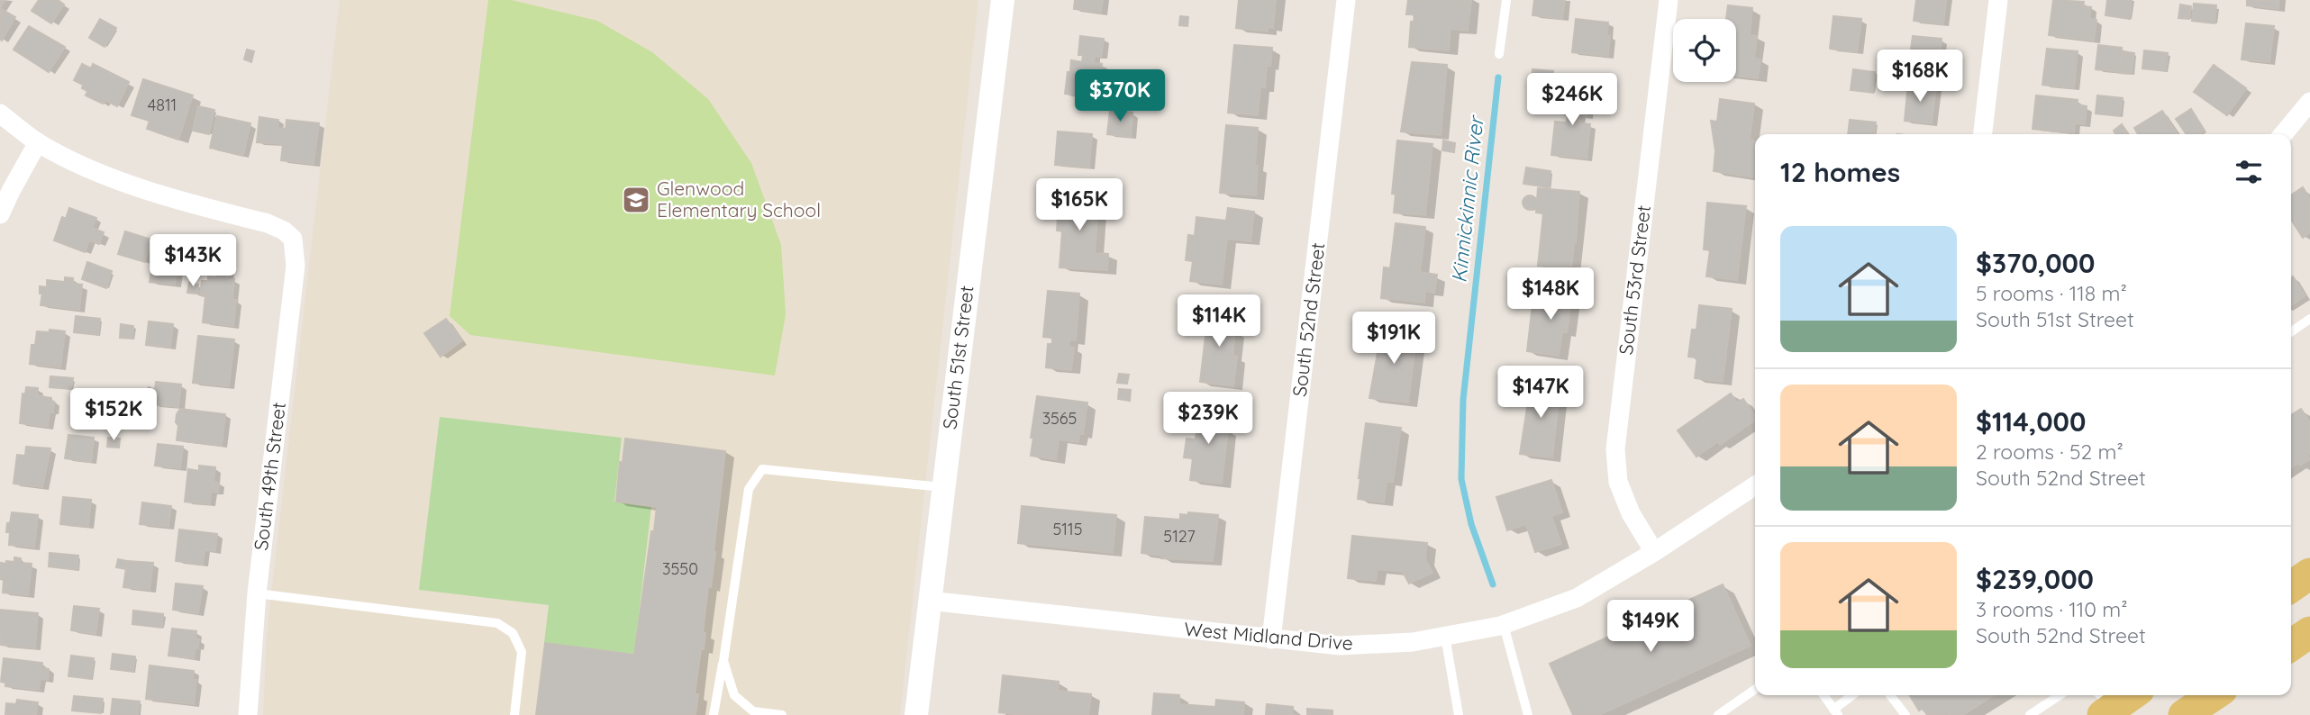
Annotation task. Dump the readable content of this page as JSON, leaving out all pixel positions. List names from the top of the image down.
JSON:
{
  "streets": {
    "street": [
      "South 53rd Street",
      "South 52nd Street",
      "South 51st Street",
      "South 49th Street",
      "West Midland Drive"
    ]
  },
  "crossings": [
    ["South 53rd Street", "West Midland Drive"],
    ["South 52nd Street", "West Midland Drive"],
    ["South 51st Street", "West Midland Drive"]
  ],
  "water": ["Kinnickinnic River"],
  "places": {
    "school or university": ["Glenwood Elementary School"]
  },
  "house_numbers": [
    "4811",
    "3565",
    "5115",
    "5127",
    "3550"
  ],
  "page": {
    "price": [
      "$168K",
      "$370K",
      "$246K",
      "$165K",
      "$143K",
      "$148K",
      "$114K",
      "$191K",
      "$147K",
      "$152K",
      "$239K",
      "$149K"
    ],
    "heading": "12 homes",
    "list": [
      {
        "name": "$370,000",
        "note": "5 rooms · 118 m² · South 51st Street"
      },
      {
        "name": "$114,000",
        "note": "2 rooms · 52 m² · South 52nd Street"
      },
      {
        "name": "$239,000",
        "note": "3 rooms · 110 m² · South 52nd Street"
      }
    ]
  }
}
